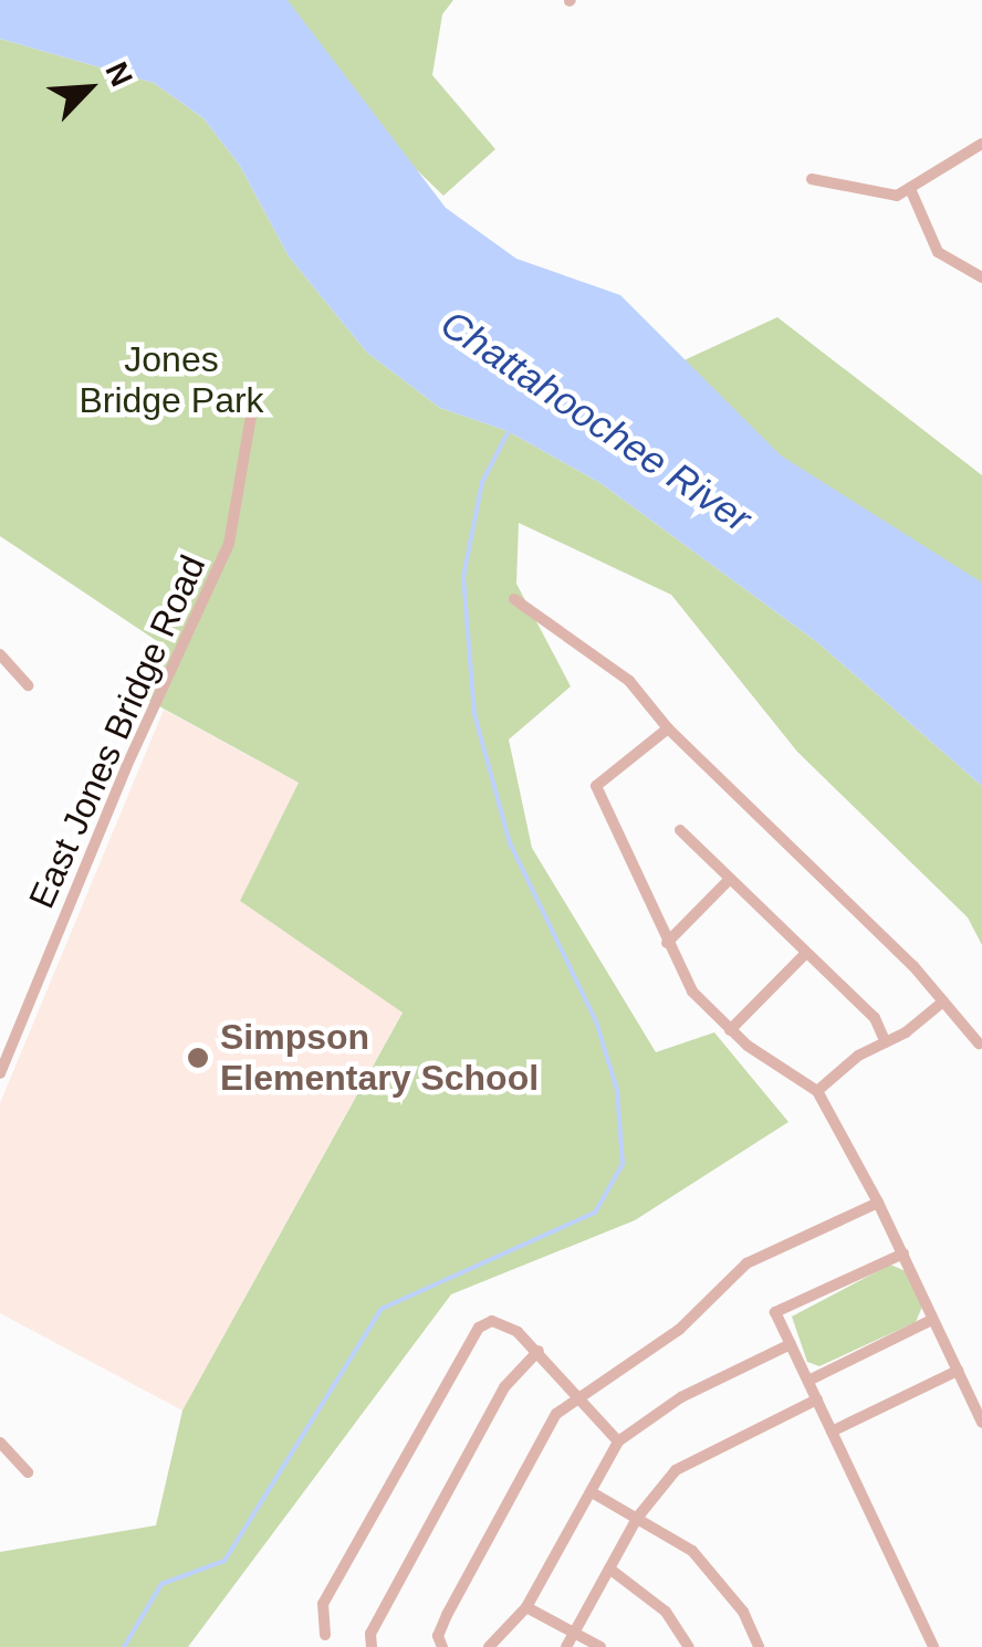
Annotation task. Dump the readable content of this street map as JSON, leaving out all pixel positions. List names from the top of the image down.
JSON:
{
  "streets": {
    "street": ["East Jones Bridge Road"]
  },
  "water": ["Chattahoochee River"],
  "parks": ["Jones Bridge Park"],
  "places": ["Simpson Elementary School"],
  "north": "top right"
}
